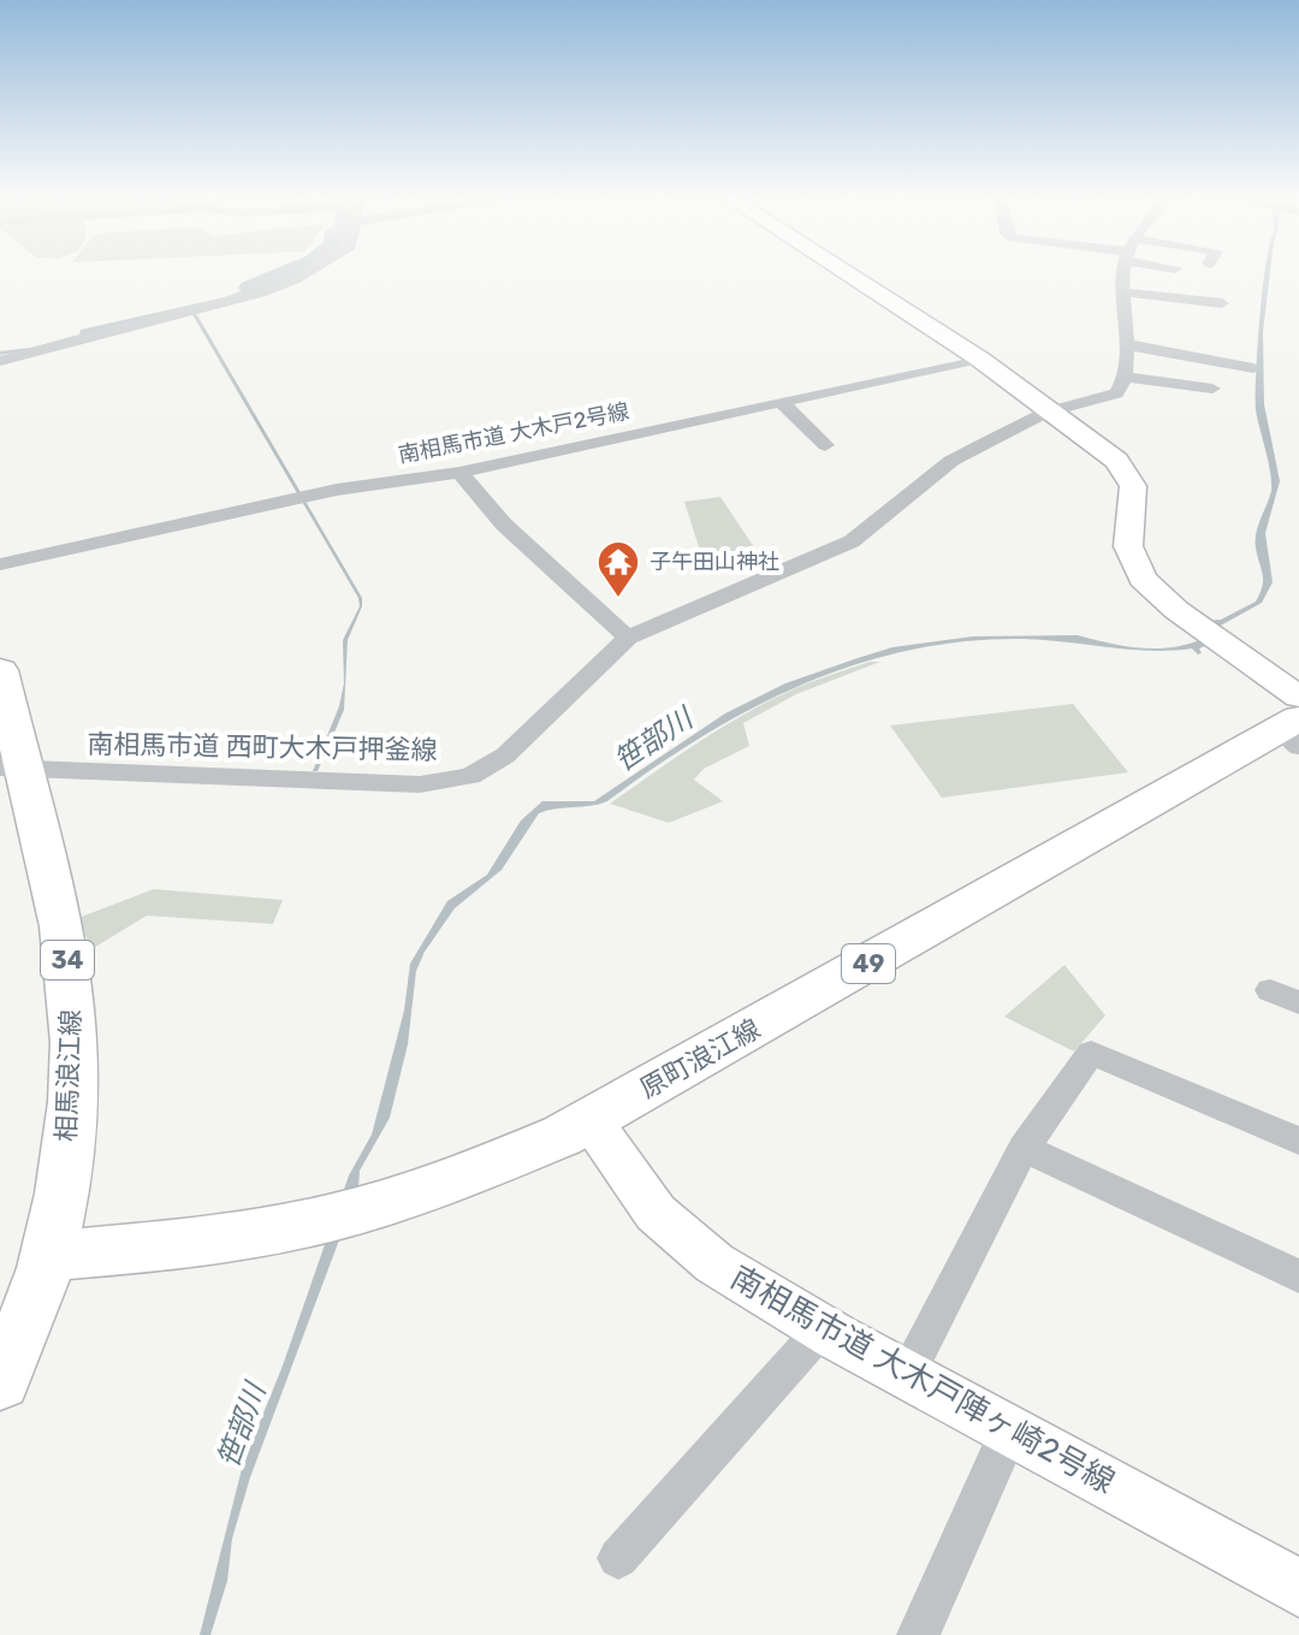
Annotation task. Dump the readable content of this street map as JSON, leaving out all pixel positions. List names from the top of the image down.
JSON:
{
  "streets": {
    "main road": [
      "34",
      "49",
      "原町浪江線",
      "相馬浪江線"
    ],
    "street": ["南相馬市道 大木戸2号線", "南相馬市道 西町大木戸押釜線", "南相馬市道 大木戸陣ヶ崎2号線"]
  },
  "crossings": [
    ["南相馬市道 西町大木戸押釜線", "相馬浪江線"],
    ["34", "原町浪江線"],
    ["34", "相馬浪江線"],
    ["原町浪江線", "相馬浪江線"],
    ["原町浪江線", "南相馬市道 大木戸陣ヶ崎2号線"]
  ],
  "water": ["笹部川"],
  "places": {
    "temple": ["子午田山神社"]
  }
}
